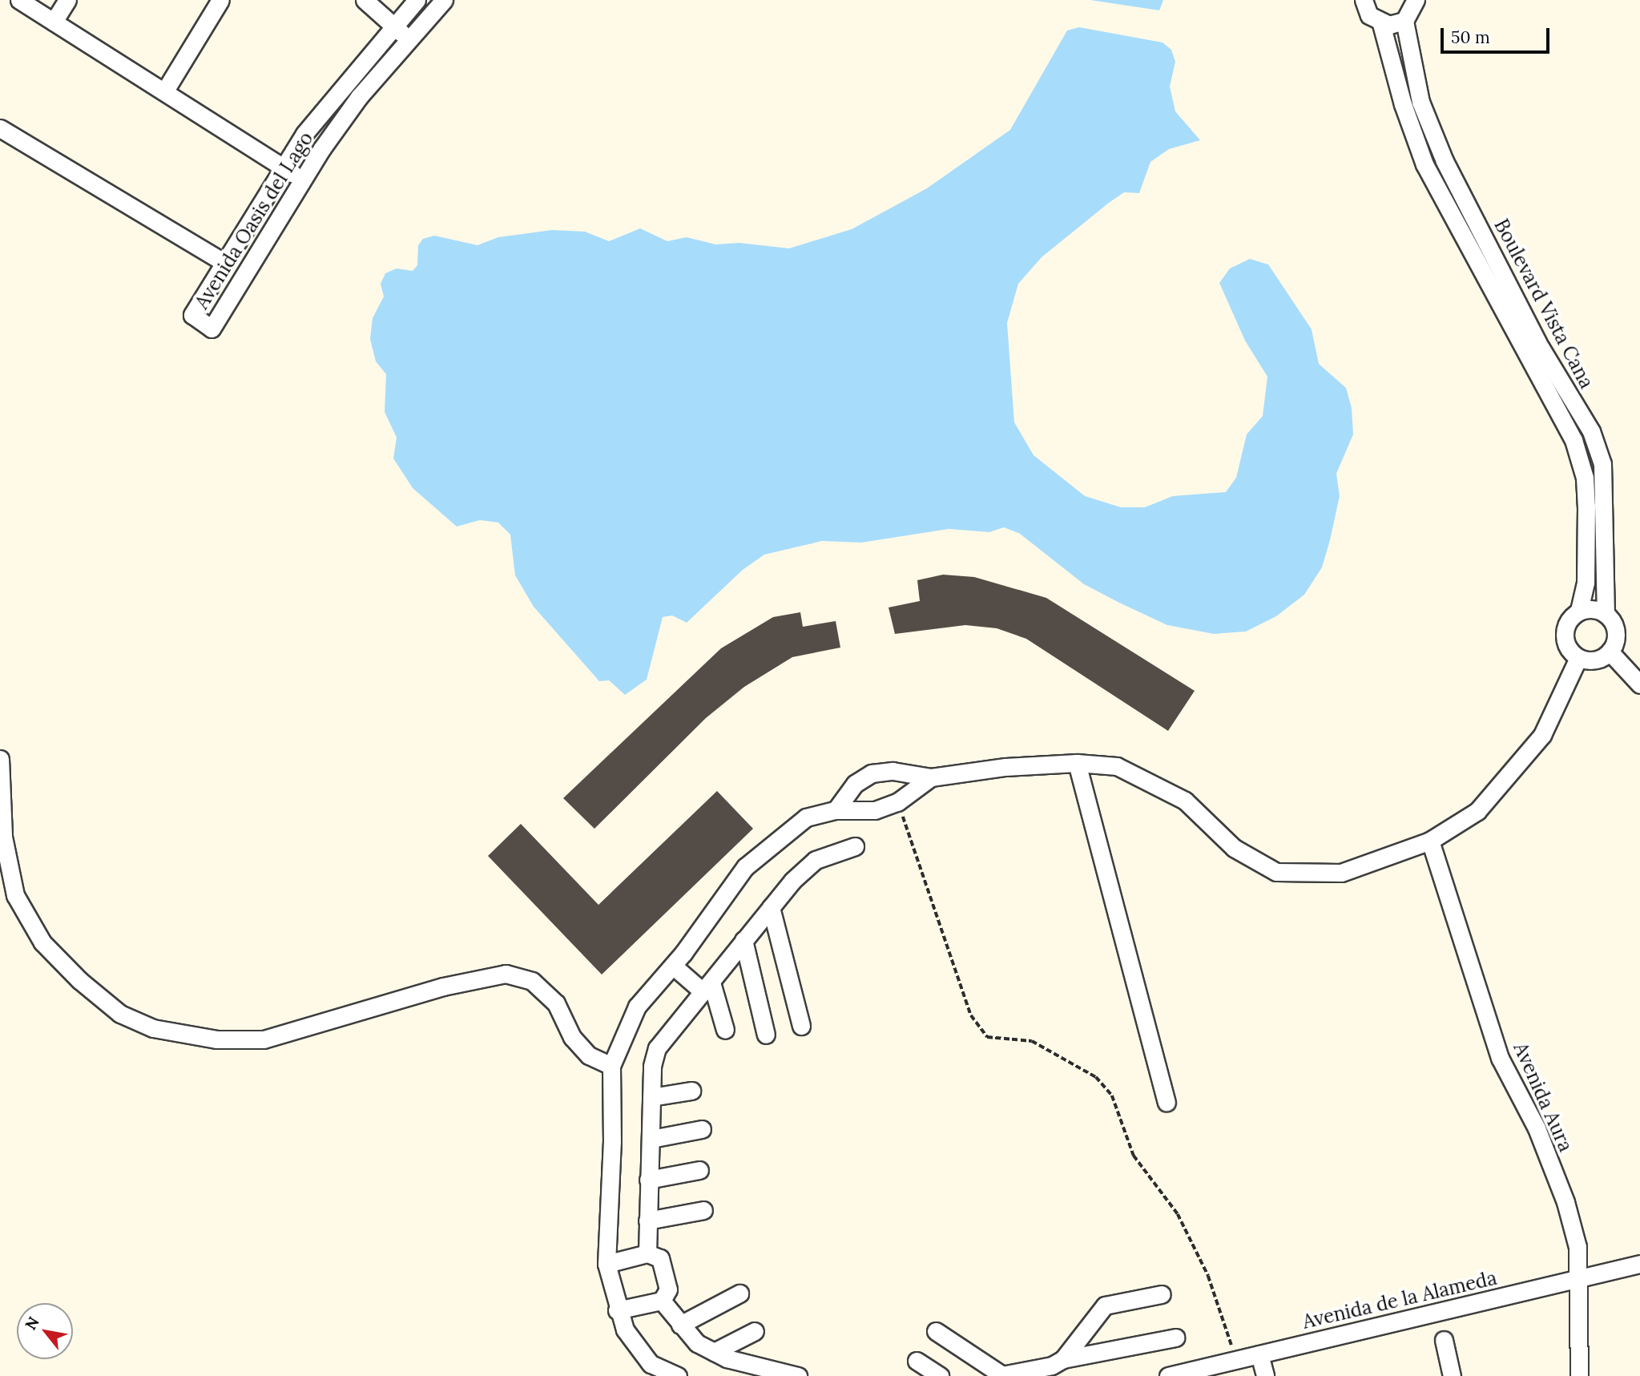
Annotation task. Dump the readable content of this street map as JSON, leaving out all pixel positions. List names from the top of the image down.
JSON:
{
  "streets": {
    "street": [
      "Avenida Oasis del Lago",
      "Boulevard Vista Cana",
      "Avenida Aura",
      "Avenida de la Alameda"
    ]
  },
  "crossings": [
    ["Avenida Aura", "Avenida de la Alameda"]
  ],
  "scale_bar": "50 m",
  "north": "top left"
}
